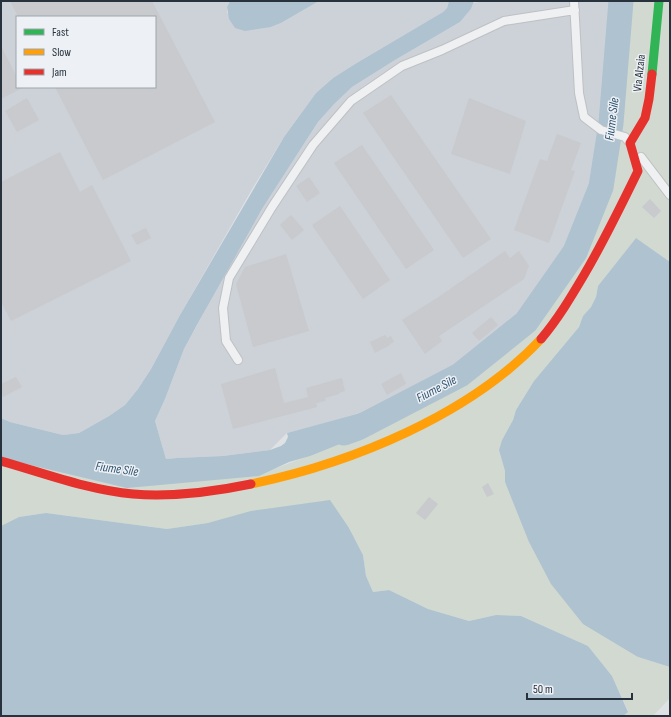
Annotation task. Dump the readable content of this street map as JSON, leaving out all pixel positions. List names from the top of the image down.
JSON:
{
  "streets": {
    "street": ["Via Alzaia"]
  },
  "water": ["Fiume Sile"],
  "legend": ["Fast", "Slow", "Jam"],
  "scale_bar": "50 m"
}
